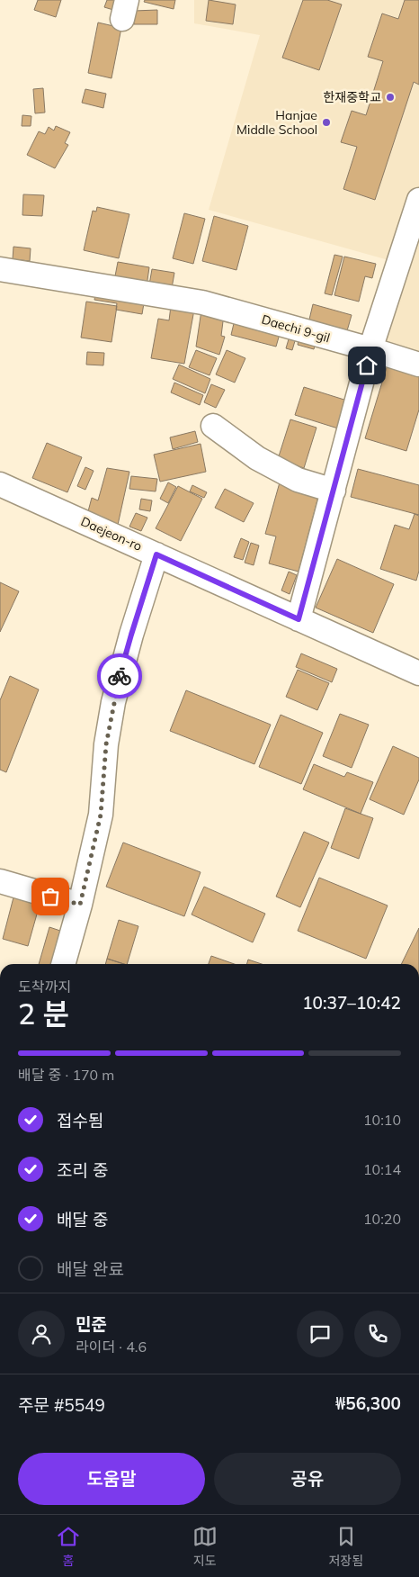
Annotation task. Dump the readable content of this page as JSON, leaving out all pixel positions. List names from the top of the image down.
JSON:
{
  "streets": {
    "street": ["Daechi 9-gil", "Daejeon-ro"]
  },
  "places": ["한재중학교", "Hanjae Middle School"],
  "page": {
    "heading": ["2 분", "도착까지", "10:37–10:42"],
    "panel": [
      "민준",
      "라이더 · 4.6",
      "주문 #5549",
      "₩56,300"
    ],
    "bar": "배달 중 · 170 m",
    "list": [
      ["접수됨", "10:10"],
      ["조리 중", "10:14"],
      ["배달 중", "10:20"],
      "배달 완료"
    ],
    "buttons": ["도움말", "공유"],
    "tabs": ["홈", "지도", "저장됨"]
  }
}
